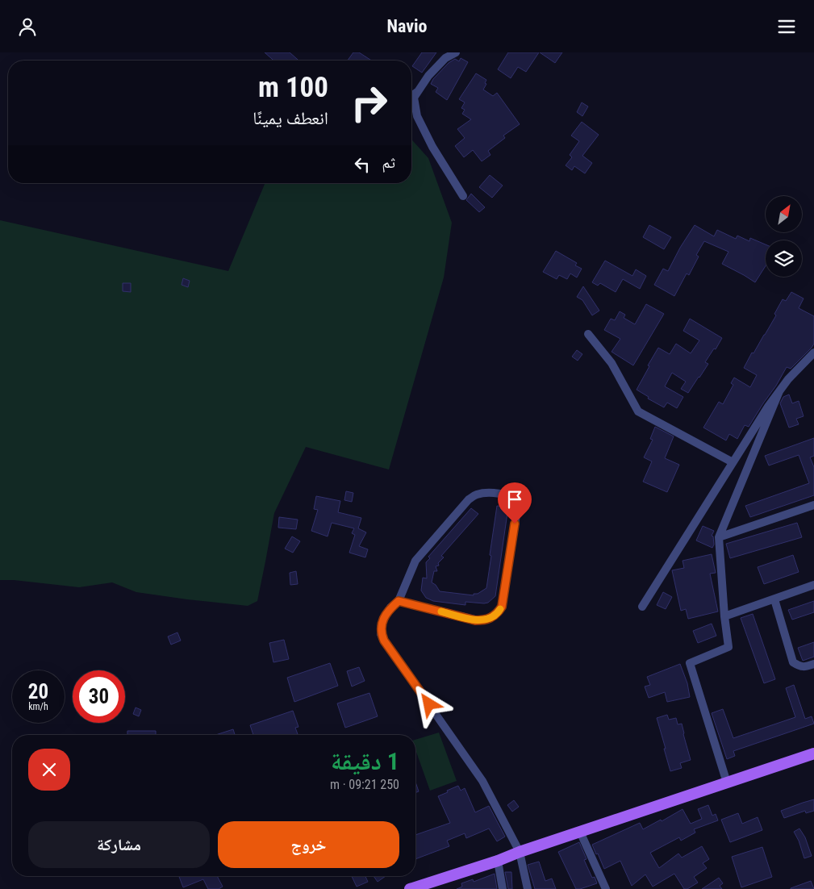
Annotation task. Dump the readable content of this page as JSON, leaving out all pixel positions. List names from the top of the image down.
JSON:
{
  "north": "top right",
  "page": {
    "header": "Navio",
    "turn": ["100 m", "انعطف يمينًا"],
    "then": "ثم",
    "speed": "20 km/h",
    "limit": "30",
    "heading": ["1 دقيقة", "250 m · 09:21"],
    "buttons": ["خروج", "مشاركة"]
  }
}
